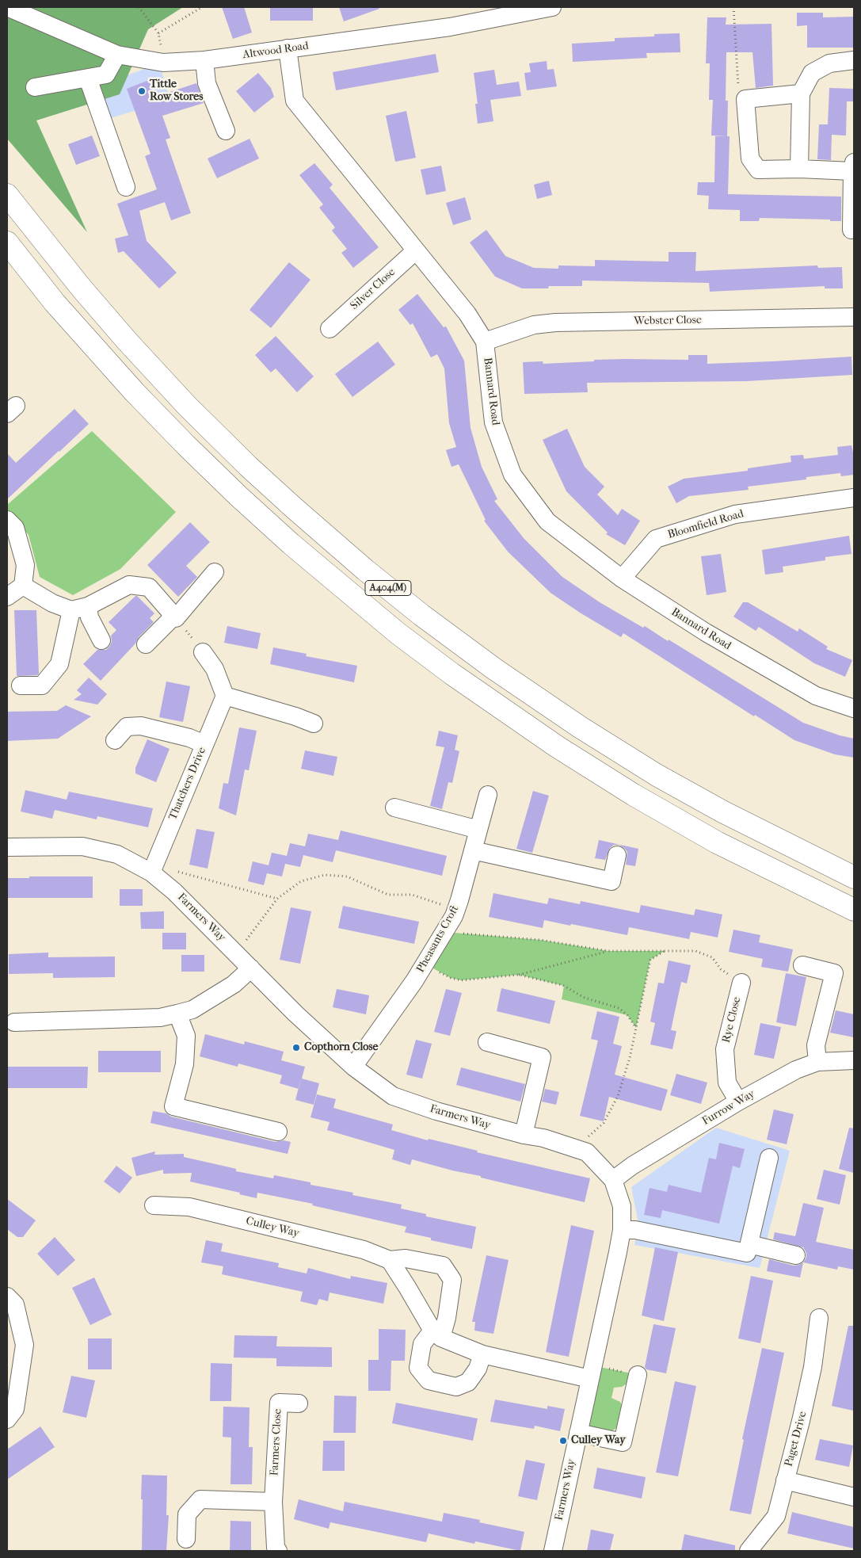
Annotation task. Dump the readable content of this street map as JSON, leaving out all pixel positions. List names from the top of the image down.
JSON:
{
  "streets": {
    "highway": ["A404(M)"],
    "street": [
      "Altwood Road",
      "Silver Close",
      "Webster Close",
      "Bannard Road",
      "Bloomfield Road",
      "Thatchers Drive",
      "Farmers Way",
      "Pheasants Croft",
      "Rye Close",
      "Furrow Way",
      "Culley Way",
      "Paget Drive",
      "Farmers Close"
    ]
  },
  "crossings": [
    ["Altwood Road", "Bannard Road"],
    ["Silver Close", "Bannard Road"],
    ["Webster Close", "Bannard Road"],
    ["Bannard Road", "Bloomfield Road"],
    ["Thatchers Drive", "Farmers Way"],
    ["Farmers Way", "Pheasants Croft"],
    ["Farmers Way", "Furrow Way"],
    ["Rye Close", "Furrow Way"]
  ],
  "places": ["Tittle Row Stores", "Copthorn Close", "Culley Way"]
}
